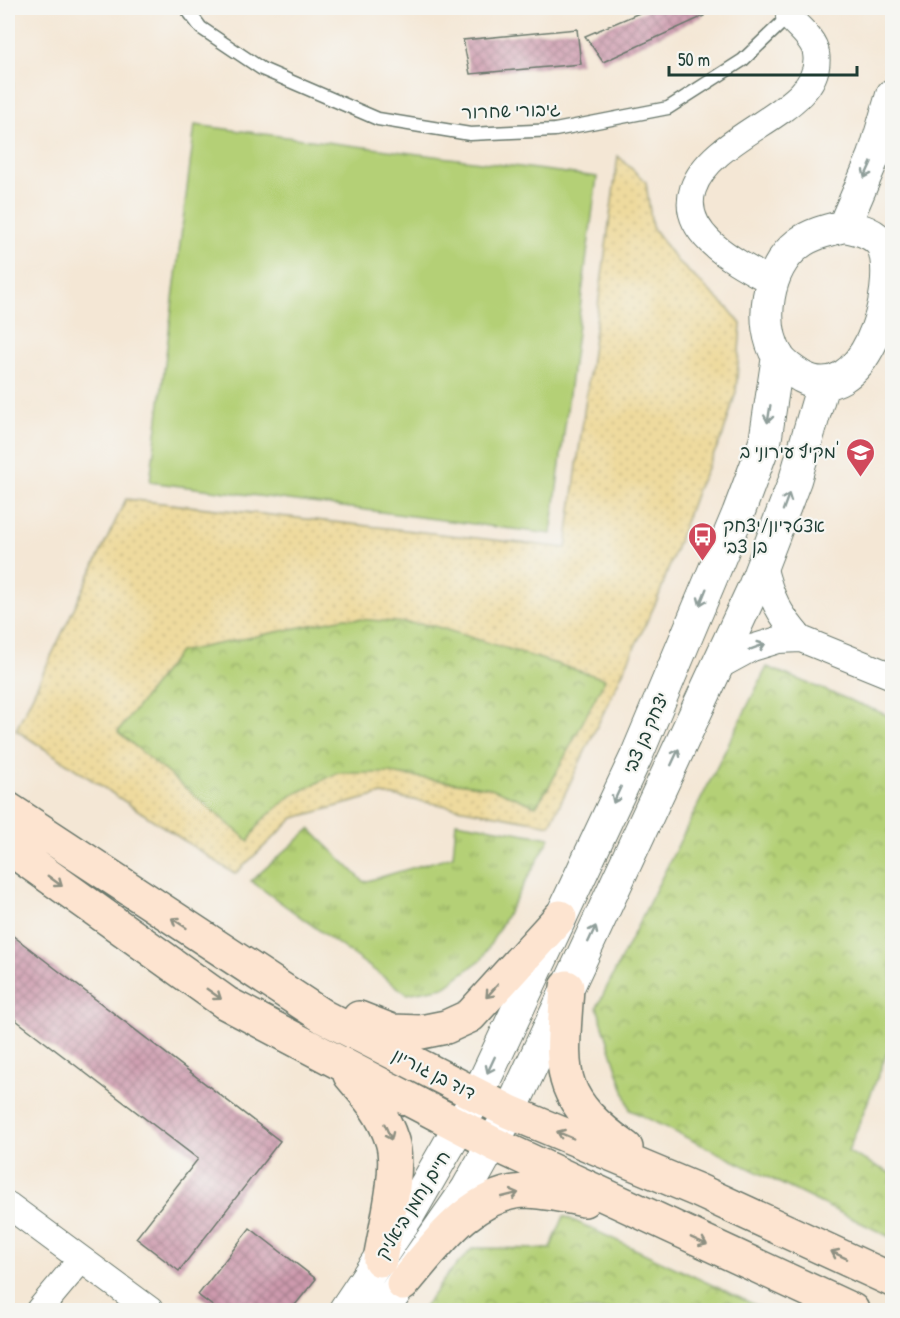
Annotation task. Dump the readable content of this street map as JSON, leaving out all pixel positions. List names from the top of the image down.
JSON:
{
  "streets": {
    "main road": ["דוד בן גוריון"],
    "street": ["יצחק בן צבי", "חיים נחמן ביאליק"],
    "lane": ["גיבורי שחרור"]
  },
  "crossings": [
    ["יצחק בן צבי", "דוד בן גוריון"],
    ["יצחק בן צבי", "חיים נחמן ביאליק"],
    ["דוד בן גוריון", "חיים נחמן ביאליק"]
  ],
  "places": {
    "school or university": ["מקיף עירוני ב'"],
    "bus stop": ["אצטדיון/יצחק בן צבי"]
  },
  "scale_bar": "50 m"
}
